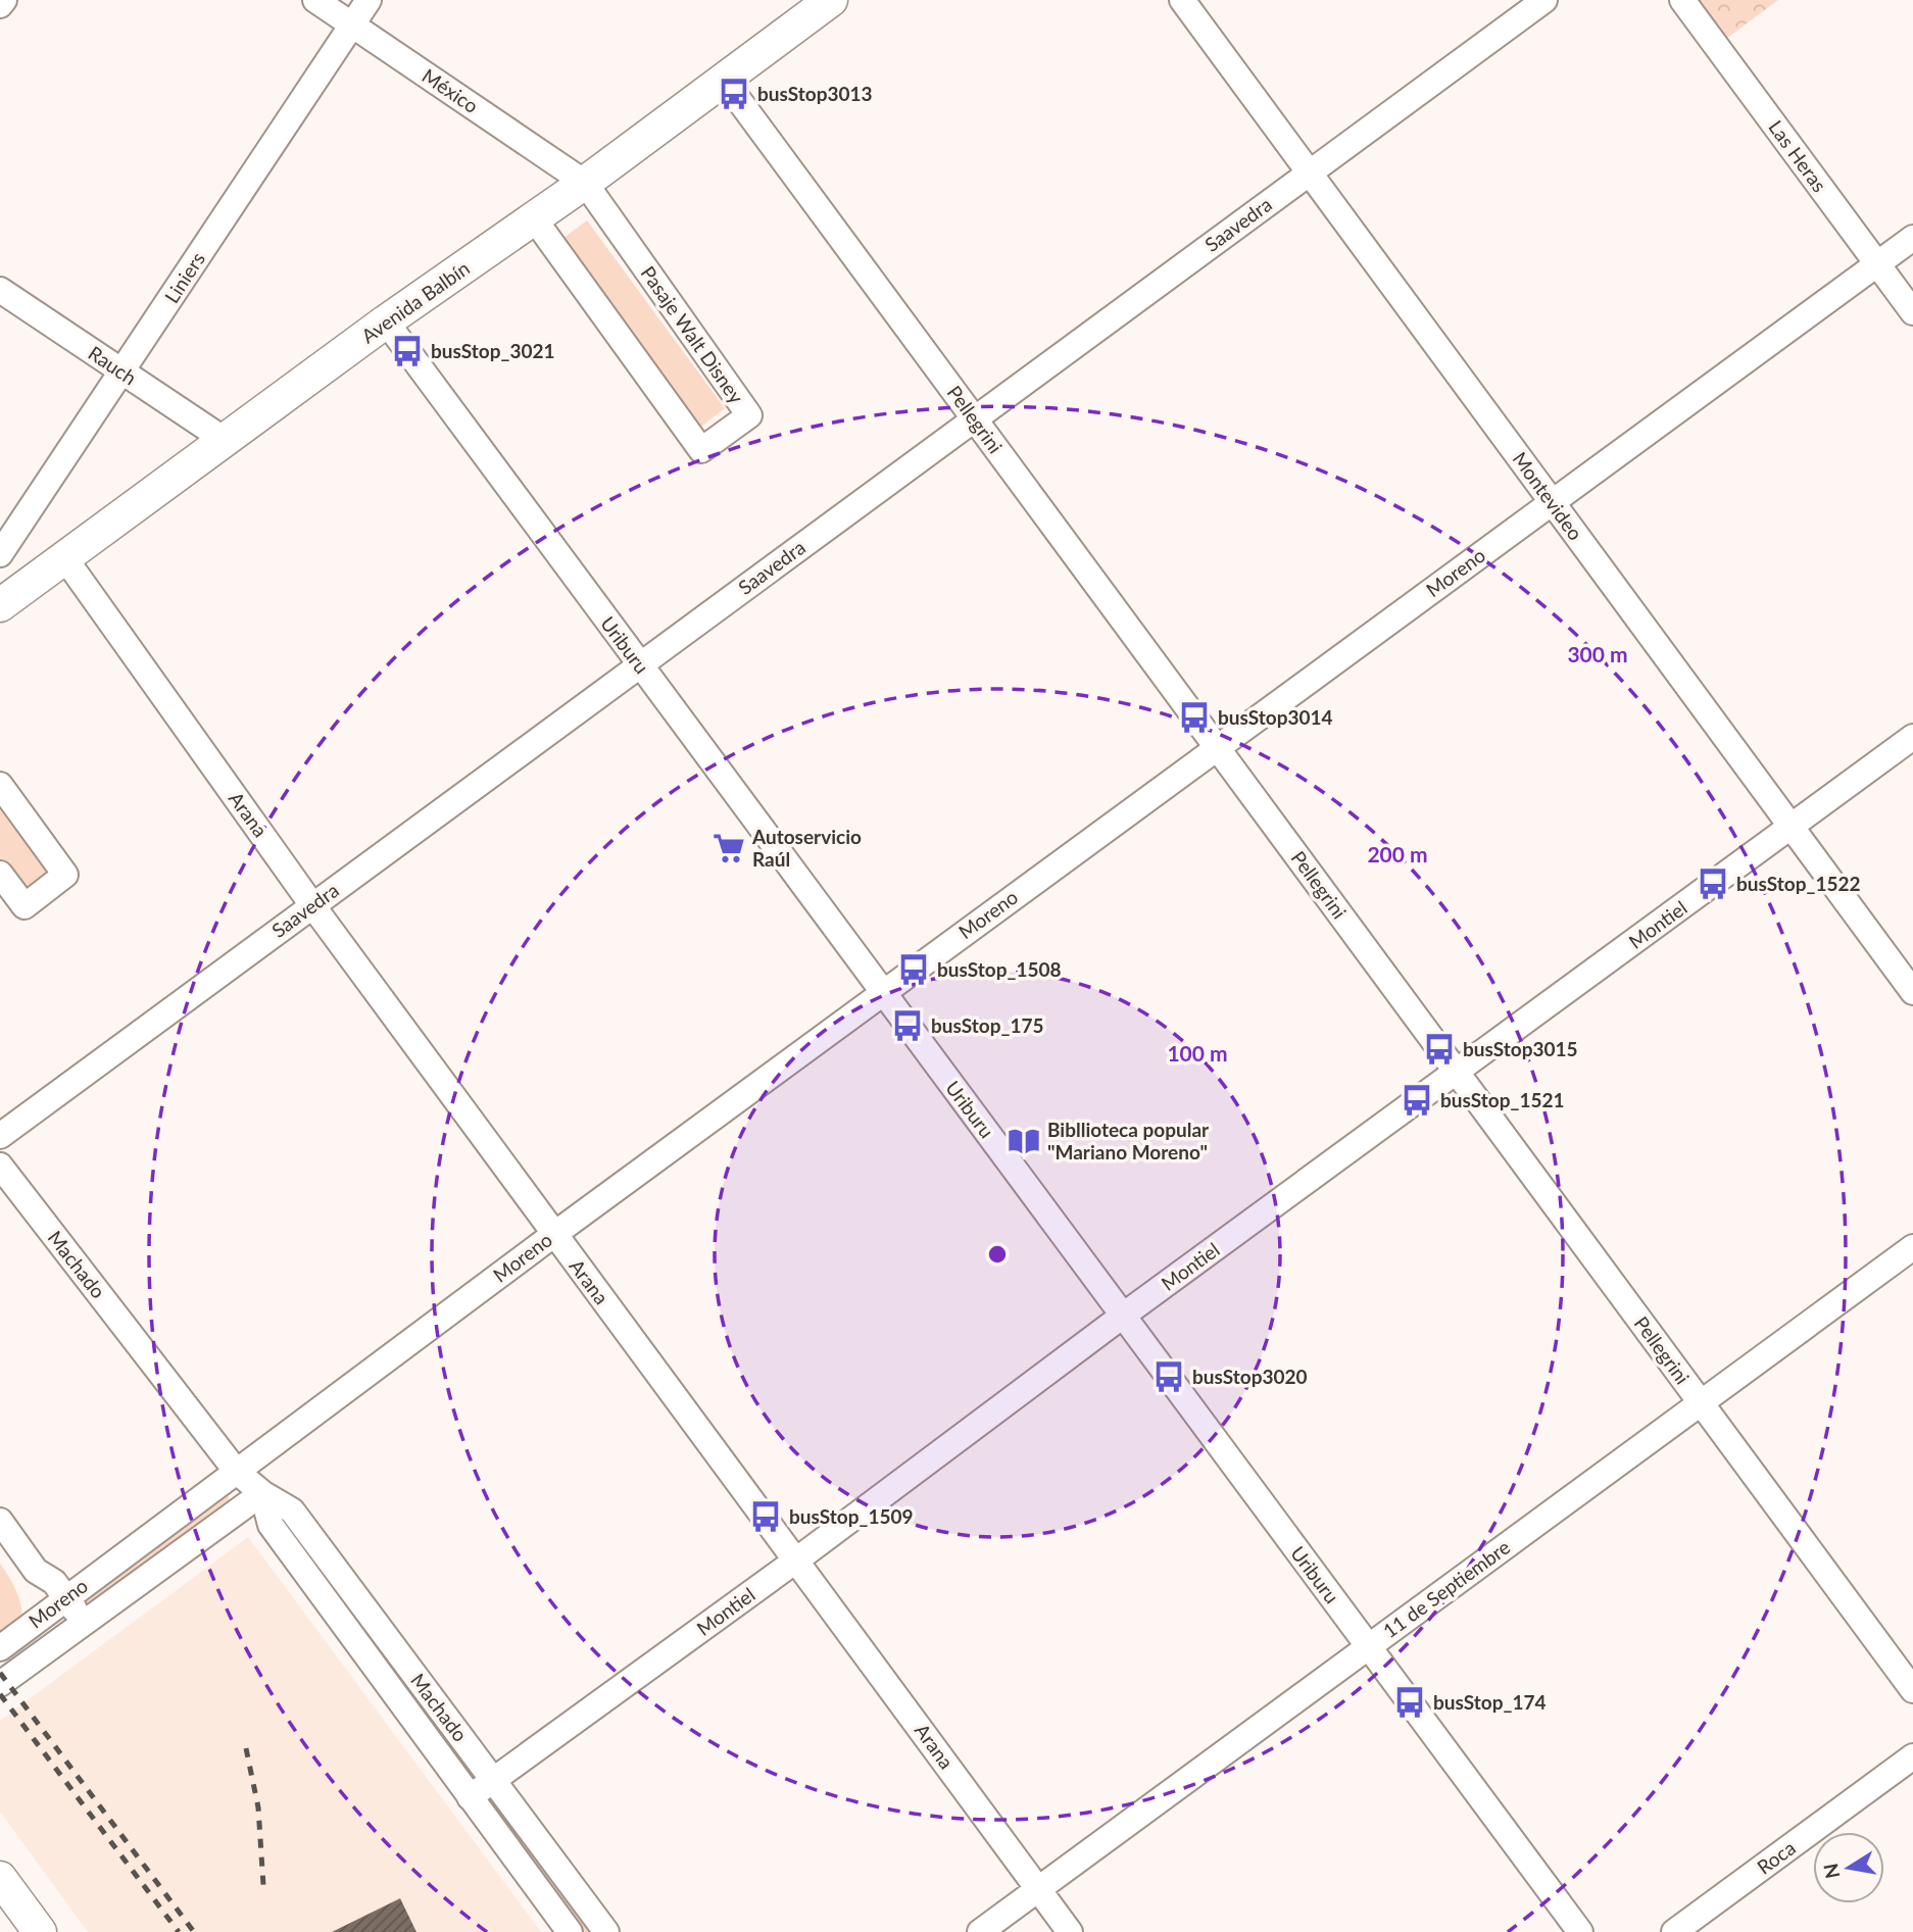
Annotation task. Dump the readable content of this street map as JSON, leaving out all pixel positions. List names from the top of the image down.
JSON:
{
  "streets": {
    "main road": ["Avenida Balbín"],
    "street": [
      "México",
      "Las Heras",
      "Saavedra",
      "Liniers",
      "Pasaje Walt Disney",
      "Rauch",
      "Pellegrini",
      "Montevideo",
      "Moreno",
      "Uriburu",
      "Arana",
      "Montiel",
      "Machado",
      "11 de Septiembre",
      "Roca"
    ]
  },
  "crossings": [
    ["México", "Liniers"],
    ["México", "Avenida Balbín"],
    ["México", "Pasaje Walt Disney"],
    ["Las Heras", "Moreno"],
    ["Saavedra", "Pellegrini"],
    ["Saavedra", "Montevideo"],
    ["Saavedra", "Uriburu"],
    ["Saavedra", "Arana"],
    ["Liniers", "Rauch"],
    ["Avenida Balbín", "Pasaje Walt Disney"],
    ["Avenida Balbín", "Rauch"],
    ["Avenida Balbín", "Pellegrini"],
    ["Avenida Balbín", "Uriburu"],
    ["Avenida Balbín", "Arana"],
    ["Pellegrini", "Moreno"],
    ["Pellegrini", "Montiel"],
    ["Pellegrini", "11 de Septiembre"],
    ["Montevideo", "Moreno"],
    ["Montevideo", "Montiel"],
    ["Moreno", "Uriburu"],
    ["Moreno", "Arana"],
    ["Moreno", "Machado"],
    ["Uriburu", "Montiel"],
    ["Uriburu", "11 de Septiembre"],
    ["Arana", "Montiel"],
    ["Arana", "11 de Septiembre"],
    ["Montiel", "Machado"]
  ],
  "places": {
    "bus stop": [
      "busStop3013",
      "busStop_3021",
      "busStop3014",
      "busStop_1522",
      "busStop_1508",
      "busStop_175",
      "busStop3015",
      "busStop_1521",
      "busStop3020",
      "busStop_1509",
      "busStop_174"
    ],
    "supermarket": ["Autoservicio Raúl"],
    "library": ["Bibllioteca popular \"Mariano Moreno\""]
  },
  "north": "left",
  "rings": ["300 m", "200 m", "100 m"]
}
